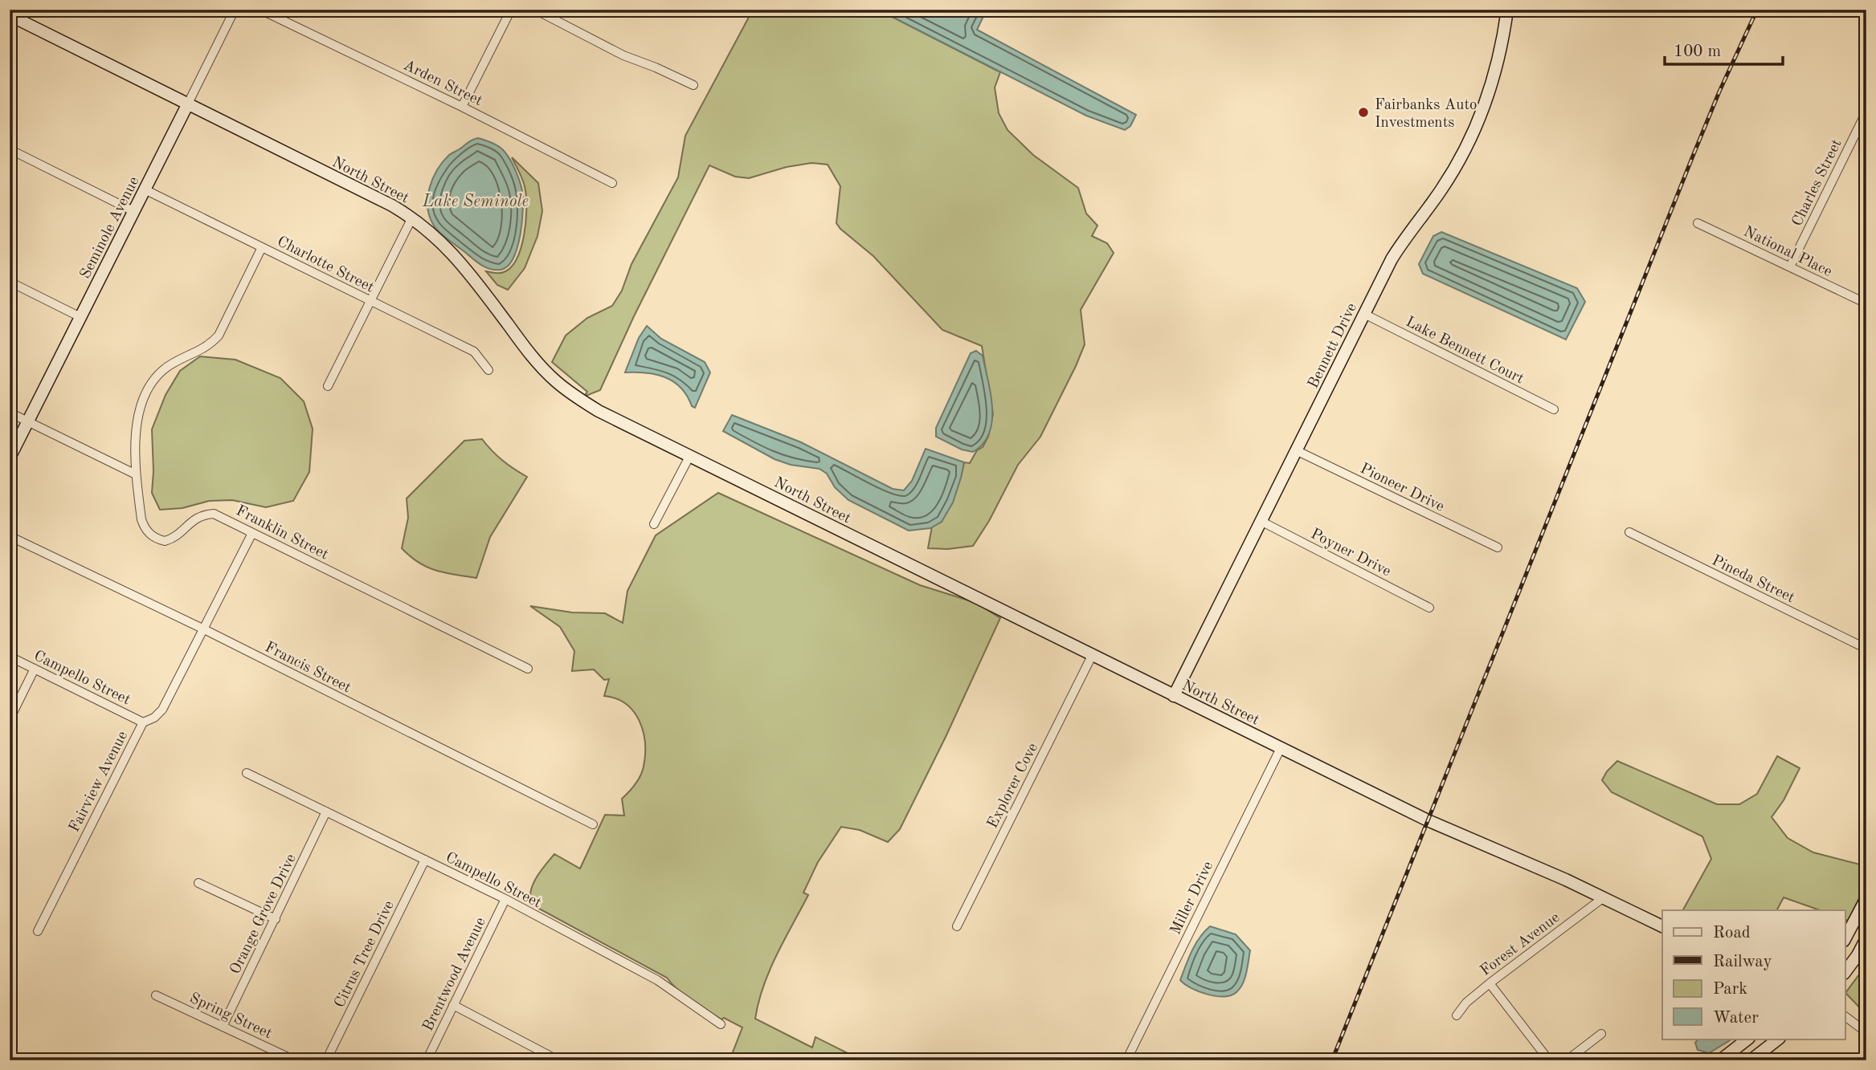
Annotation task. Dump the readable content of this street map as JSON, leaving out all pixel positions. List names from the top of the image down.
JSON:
{
  "streets": {
    "street": [
      "Arden Street",
      "North Street",
      "Charles Street",
      "Seminole Avenue",
      "National Place",
      "Charlotte Street",
      "Bennett Drive",
      "Lake Bennett Court",
      "Pioneer Drive",
      "Franklin Street",
      "Poyner Drive",
      "Pineda Street",
      "Francis Street",
      "Campello Street",
      "Fairview Avenue",
      "Explorer Cove",
      "Miller Drive",
      "Orange Grove Drive",
      "Forest Avenue",
      "Citrus Tree Drive",
      "Brentwood Avenue",
      "Spring Street"
    ]
  },
  "crossings": [
    ["North Street", "Seminole Avenue"],
    ["North Street", "Bennett Drive"],
    ["North Street", "Explorer Cove"],
    ["North Street", "Miller Drive"],
    ["North Street", "Forest Avenue"],
    ["Charles Street", "National Place"],
    ["Seminole Avenue", "Charlotte Street"],
    ["Bennett Drive", "Lake Bennett Court"],
    ["Bennett Drive", "Pioneer Drive"],
    ["Bennett Drive", "Poyner Drive"],
    ["Franklin Street", "Fairview Avenue"],
    ["Francis Street", "Fairview Avenue"],
    ["Campello Street", "Fairview Avenue"],
    ["Campello Street", "Orange Grove Drive"],
    ["Campello Street", "Citrus Tree Drive"],
    ["Campello Street", "Brentwood Avenue"],
    ["Orange Grove Drive", "Spring Street"]
  ],
  "water": ["Lake Seminole"],
  "places": ["Fairbanks Auto Investments"],
  "legend": [
    "Road",
    "Railway",
    "Park",
    "Water"
  ],
  "scale_bar": "100 m"
}
